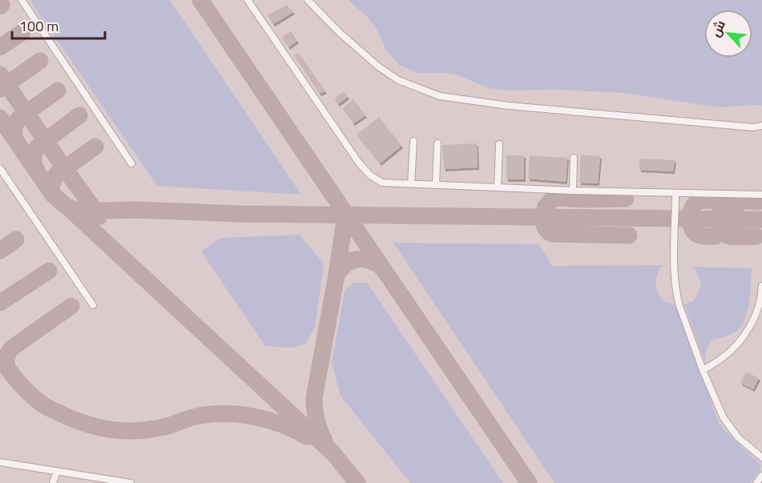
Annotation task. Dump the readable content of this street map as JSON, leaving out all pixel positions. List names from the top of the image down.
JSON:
{
  "scale_bar": "100 m",
  "north": "top left"
}
